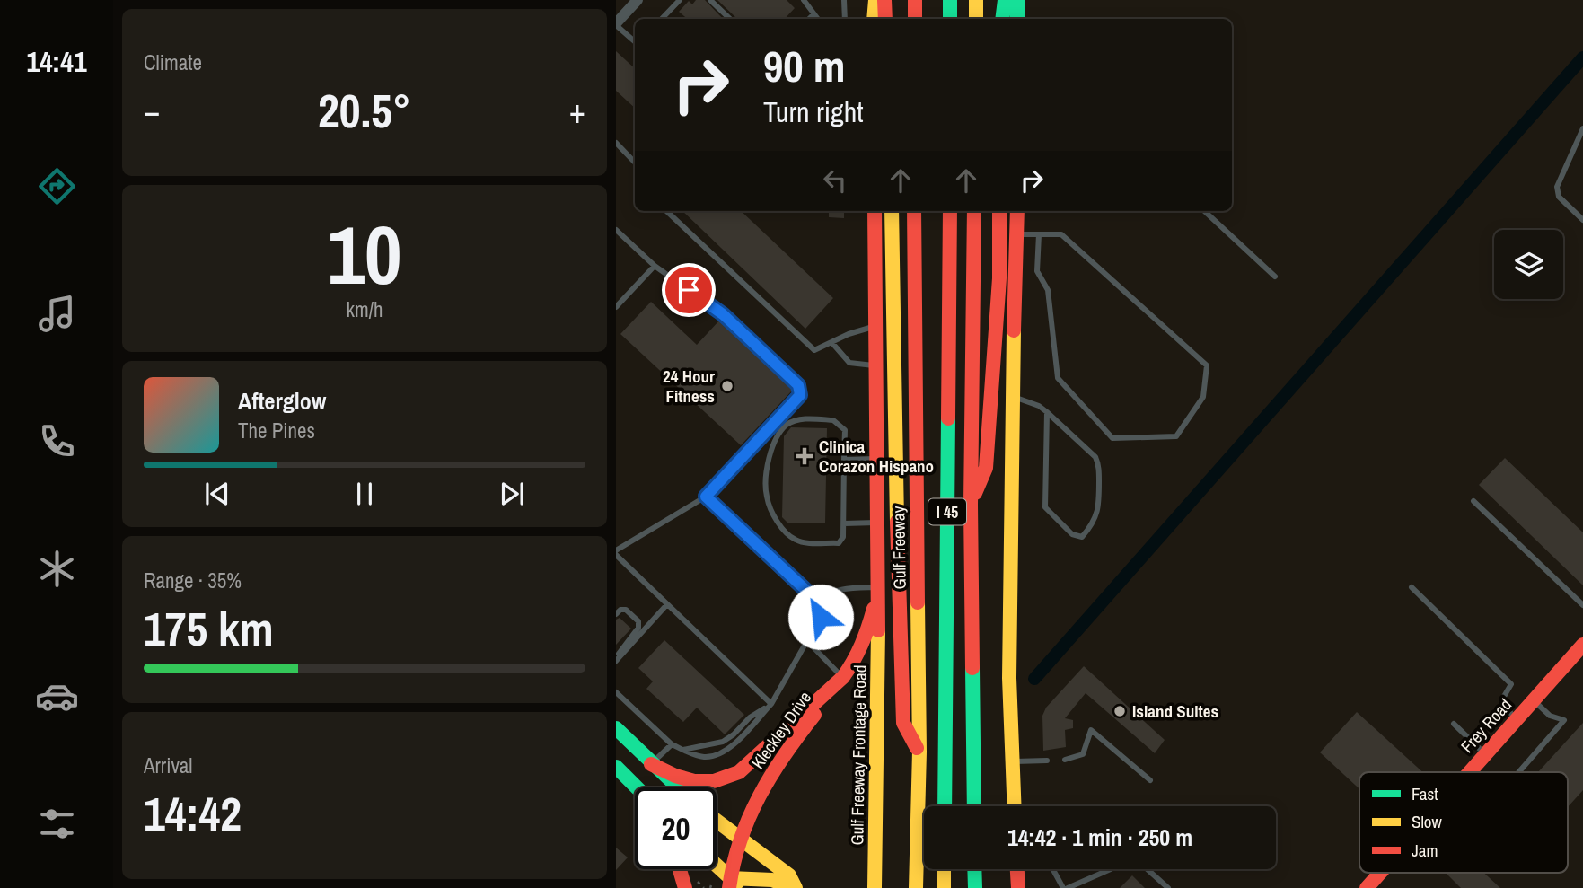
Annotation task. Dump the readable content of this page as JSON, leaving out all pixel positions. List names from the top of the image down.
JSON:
{
  "streets": {
    "main road": [
      "I 45",
      "Gulf Freeway",
      "Frey Road",
      "Kleckley Drive",
      "Gulf Freeway Frontage Road"
    ]
  },
  "places": {
    "other": ["24 Hour Fitness", "Island Suites"],
    "health": ["Clinica Corazon Hispano"]
  },
  "legend": ["Fast", "Slow", "Jam"],
  "page": {
    "tabs": "14:41",
    "tile": [
      "Climate",
      ["10", "km/h"],
      ["Range · 35%", "175 km"],
      ["Arrival", "14:42"]
    ],
    "turn": ["90 m", "Turn right"],
    "heat": ["−", "20.5°", "+"],
    "song": ["Afterglow", "The Pines"],
    "limit": "20",
    "trip": "14:42 · 1 min · 250 m"
  }
}
